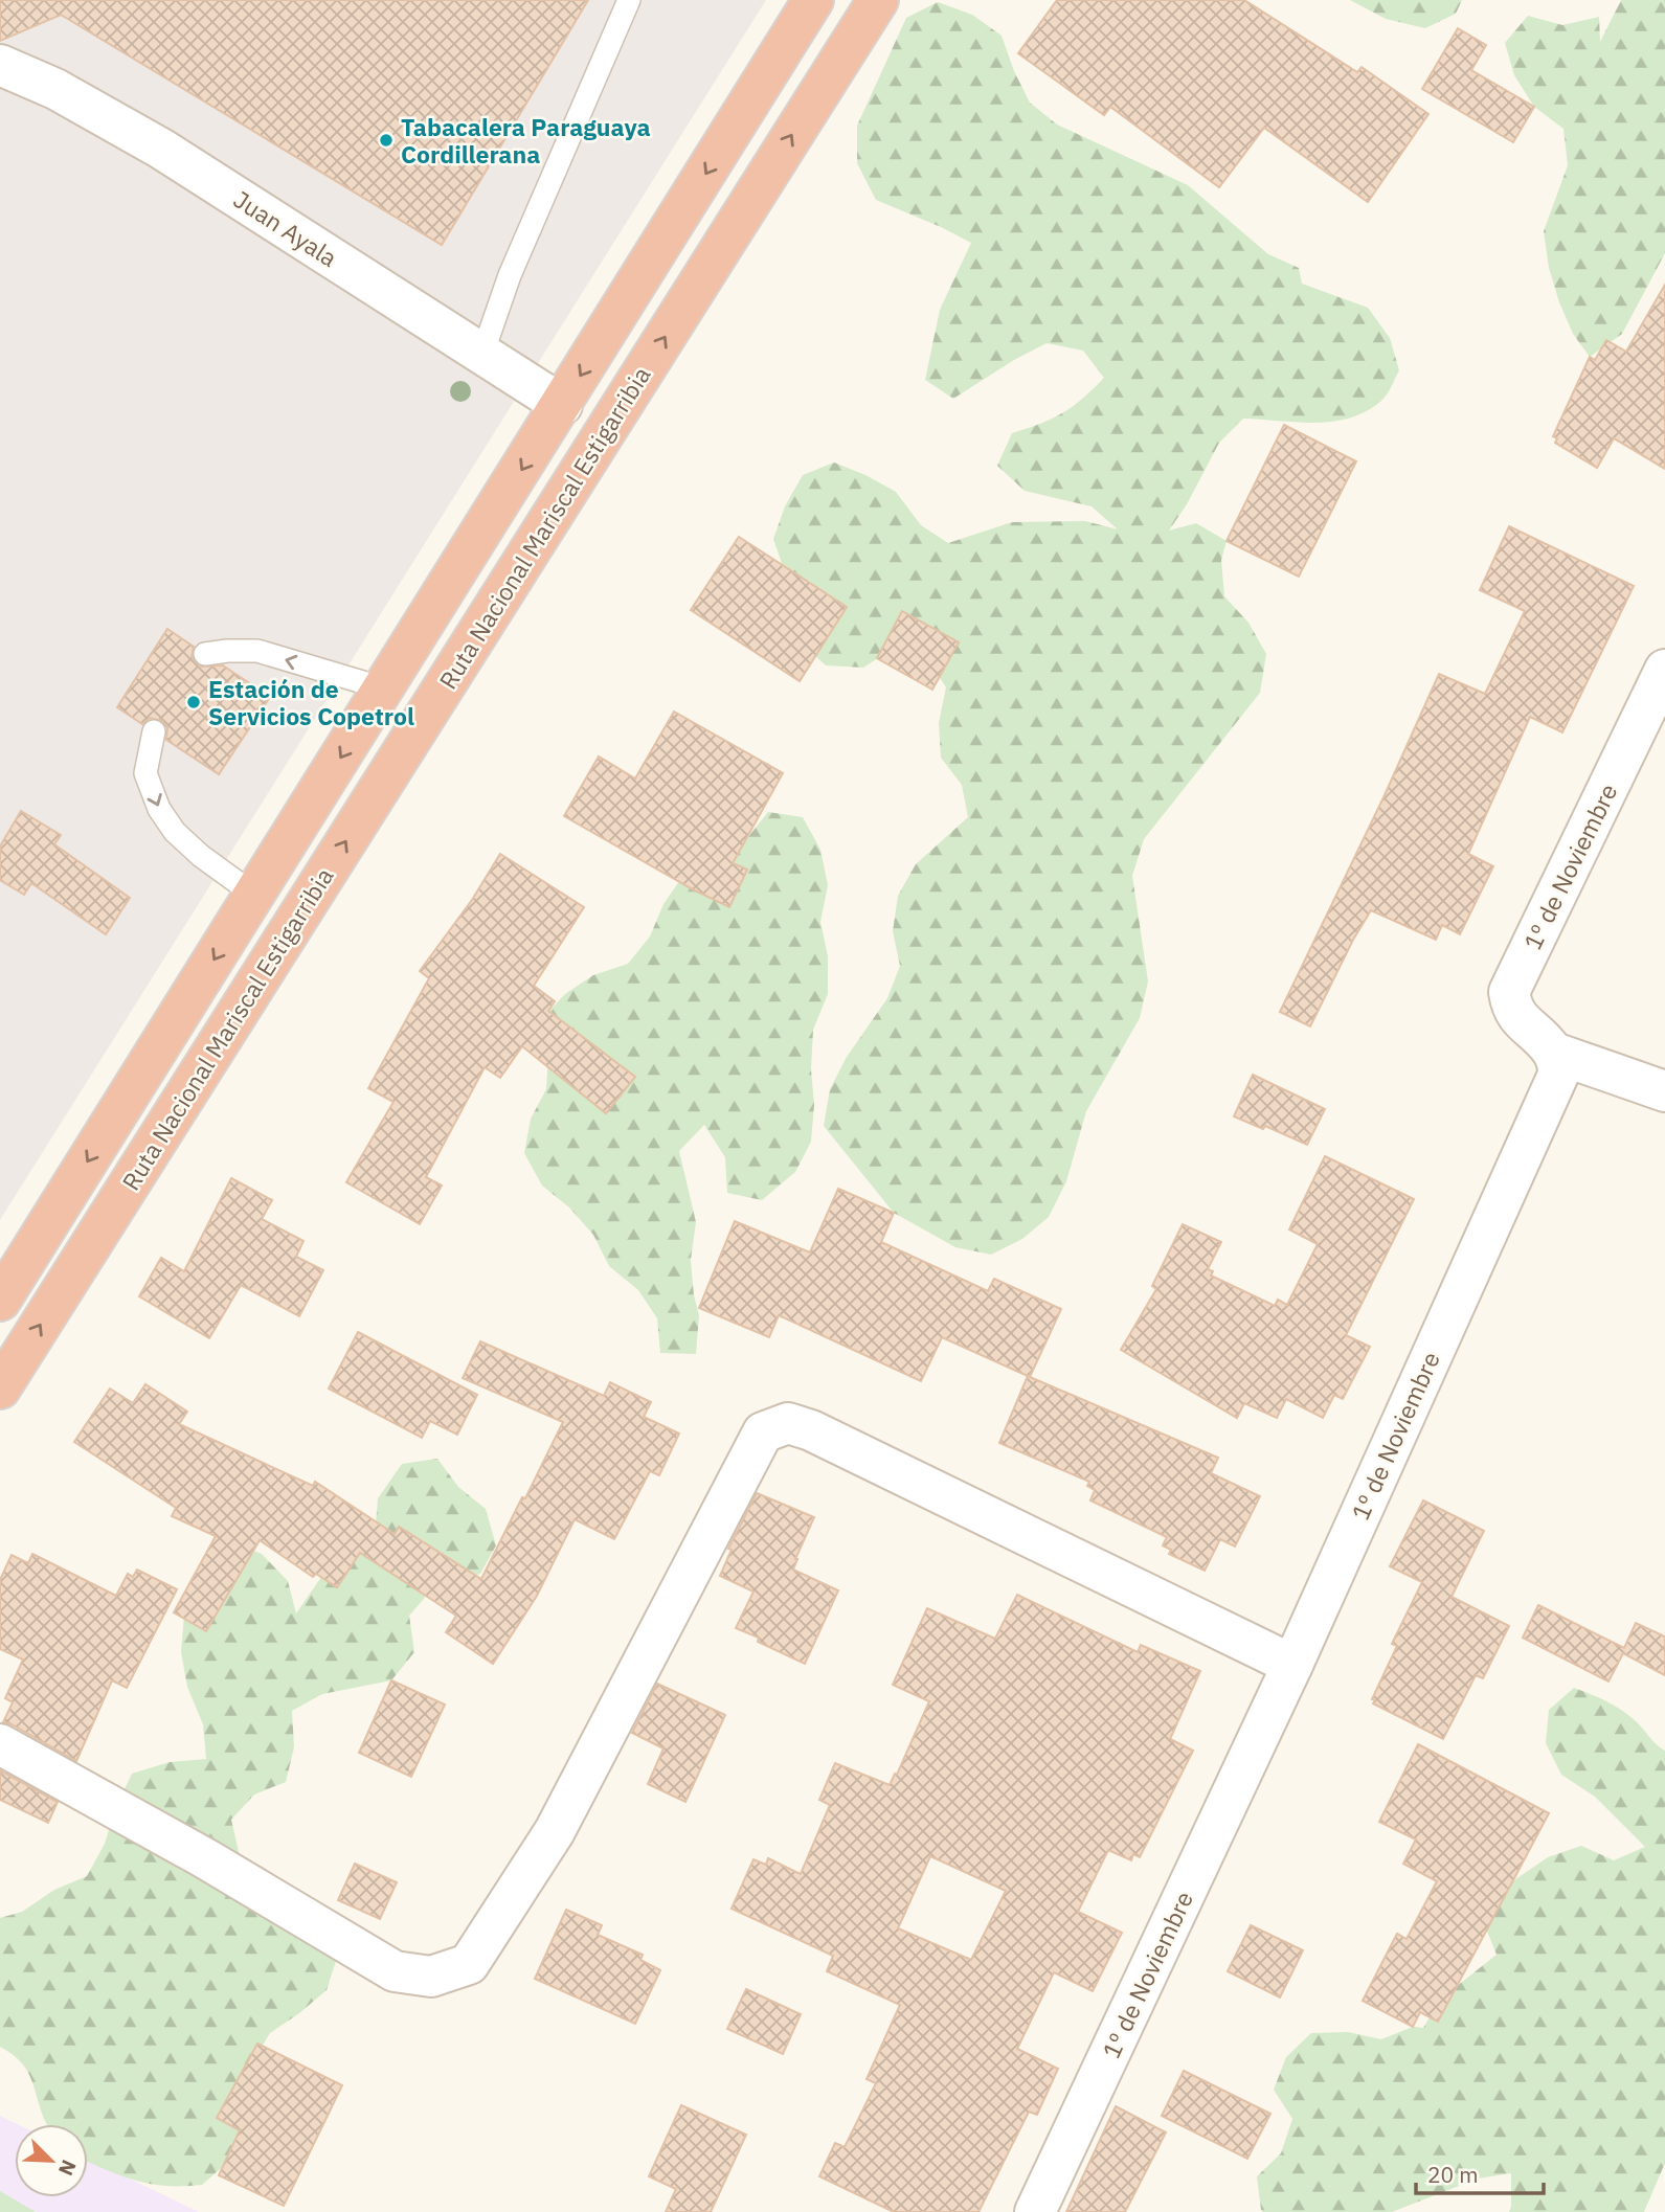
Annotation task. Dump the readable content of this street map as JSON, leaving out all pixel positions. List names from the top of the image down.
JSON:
{
  "streets": {
    "highway": ["Ruta Nacional Mariscal Estigarribia"],
    "street": ["Juan Ayala", "1º de Noviembre"]
  },
  "crossings": [
    ["Juan Ayala", "Ruta Nacional Mariscal Estigarribia"]
  ],
  "places": ["Tabacalera Paraguaya Cordillerana", "Estación de Servicios Copetrol"],
  "scale_bar": "20 m",
  "north": "bottom right"
}
